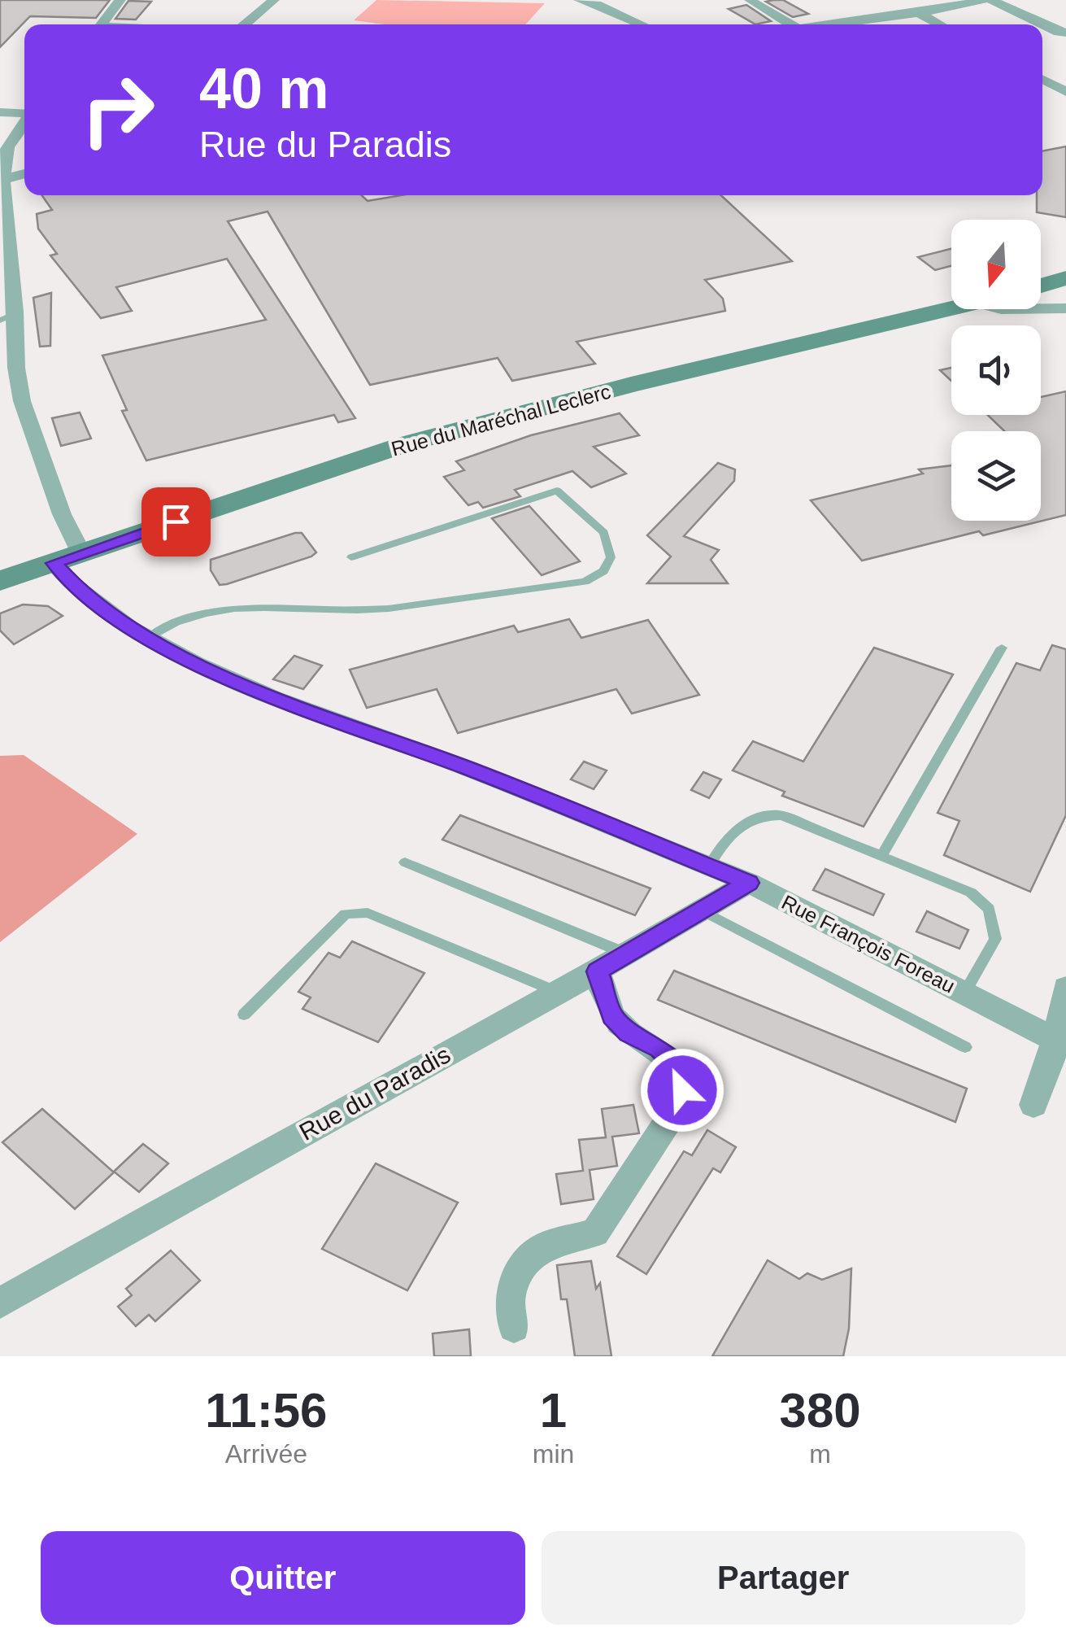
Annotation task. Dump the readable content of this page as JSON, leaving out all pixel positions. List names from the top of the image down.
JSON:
{
  "streets": {
    "main road": ["Rue du Maréchal Leclerc"],
    "street": ["Rue François Foreau", "Rue du Paradis"]
  },
  "crossings": [
    ["Rue du Maréchal Leclerc", "Rue François Foreau"],
    ["Rue François Foreau", "Rue du Paradis"]
  ],
  "north": "bottom",
  "page": {
    "turn": ["40 m", "Rue du Paradis"],
    "eta": [
      "11:56",
      "Arrivée",
      "1",
      "min",
      "380",
      "m"
    ],
    "buttons": ["Quitter", "Partager"]
  }
}
